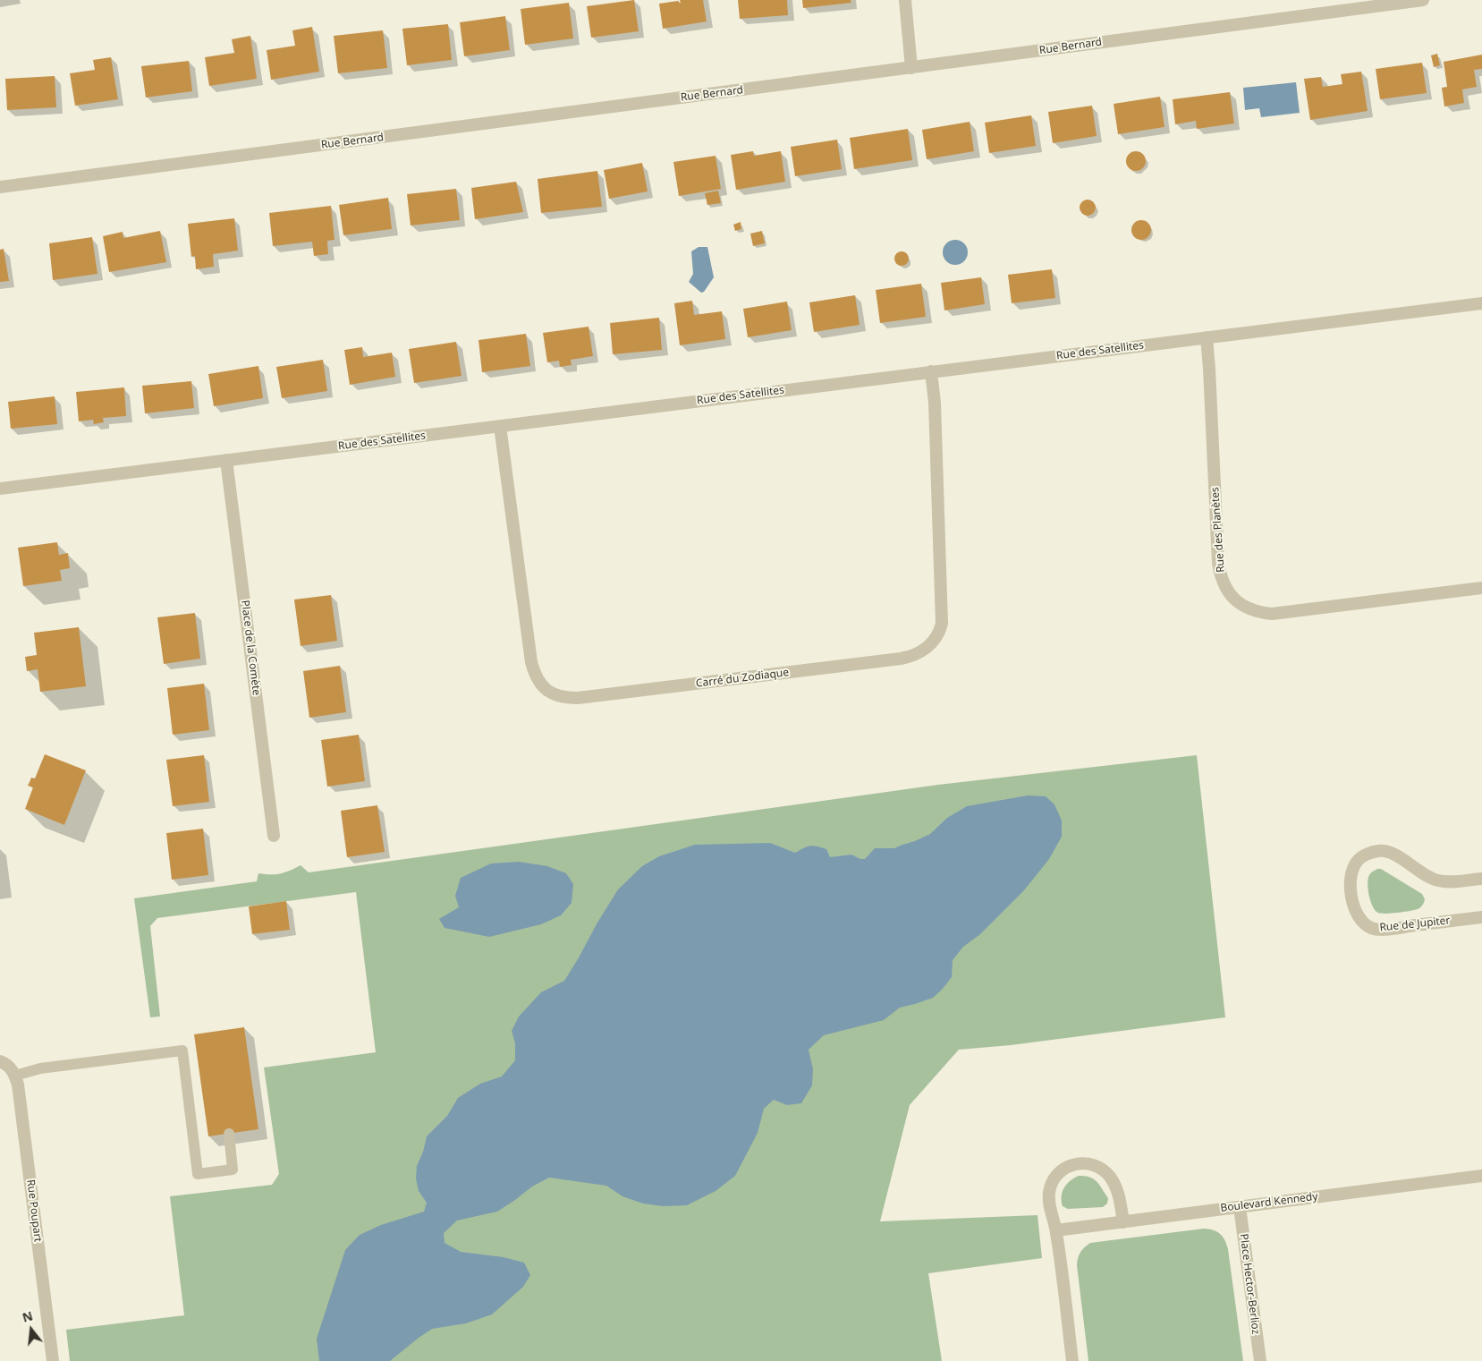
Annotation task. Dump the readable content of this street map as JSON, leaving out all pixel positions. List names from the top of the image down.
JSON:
{
  "streets": {
    "street": [
      "Rue Bernard",
      "Rue des Satellites",
      "Rue des Planètes",
      "Place de la Comète",
      "Carré du Zodiaque",
      "Rue de Jupiter",
      "Boulevard Kennedy",
      "Rue Poupart",
      "Place Hector-Berlioz"
    ]
  },
  "crossings": [
    ["Rue des Satellites", "Rue des Planètes"],
    ["Rue des Satellites", "Place de la Comète"],
    ["Rue des Satellites", "Carré du Zodiaque"],
    ["Boulevard Kennedy", "Place Hector-Berlioz"]
  ],
  "north": "top"
}
